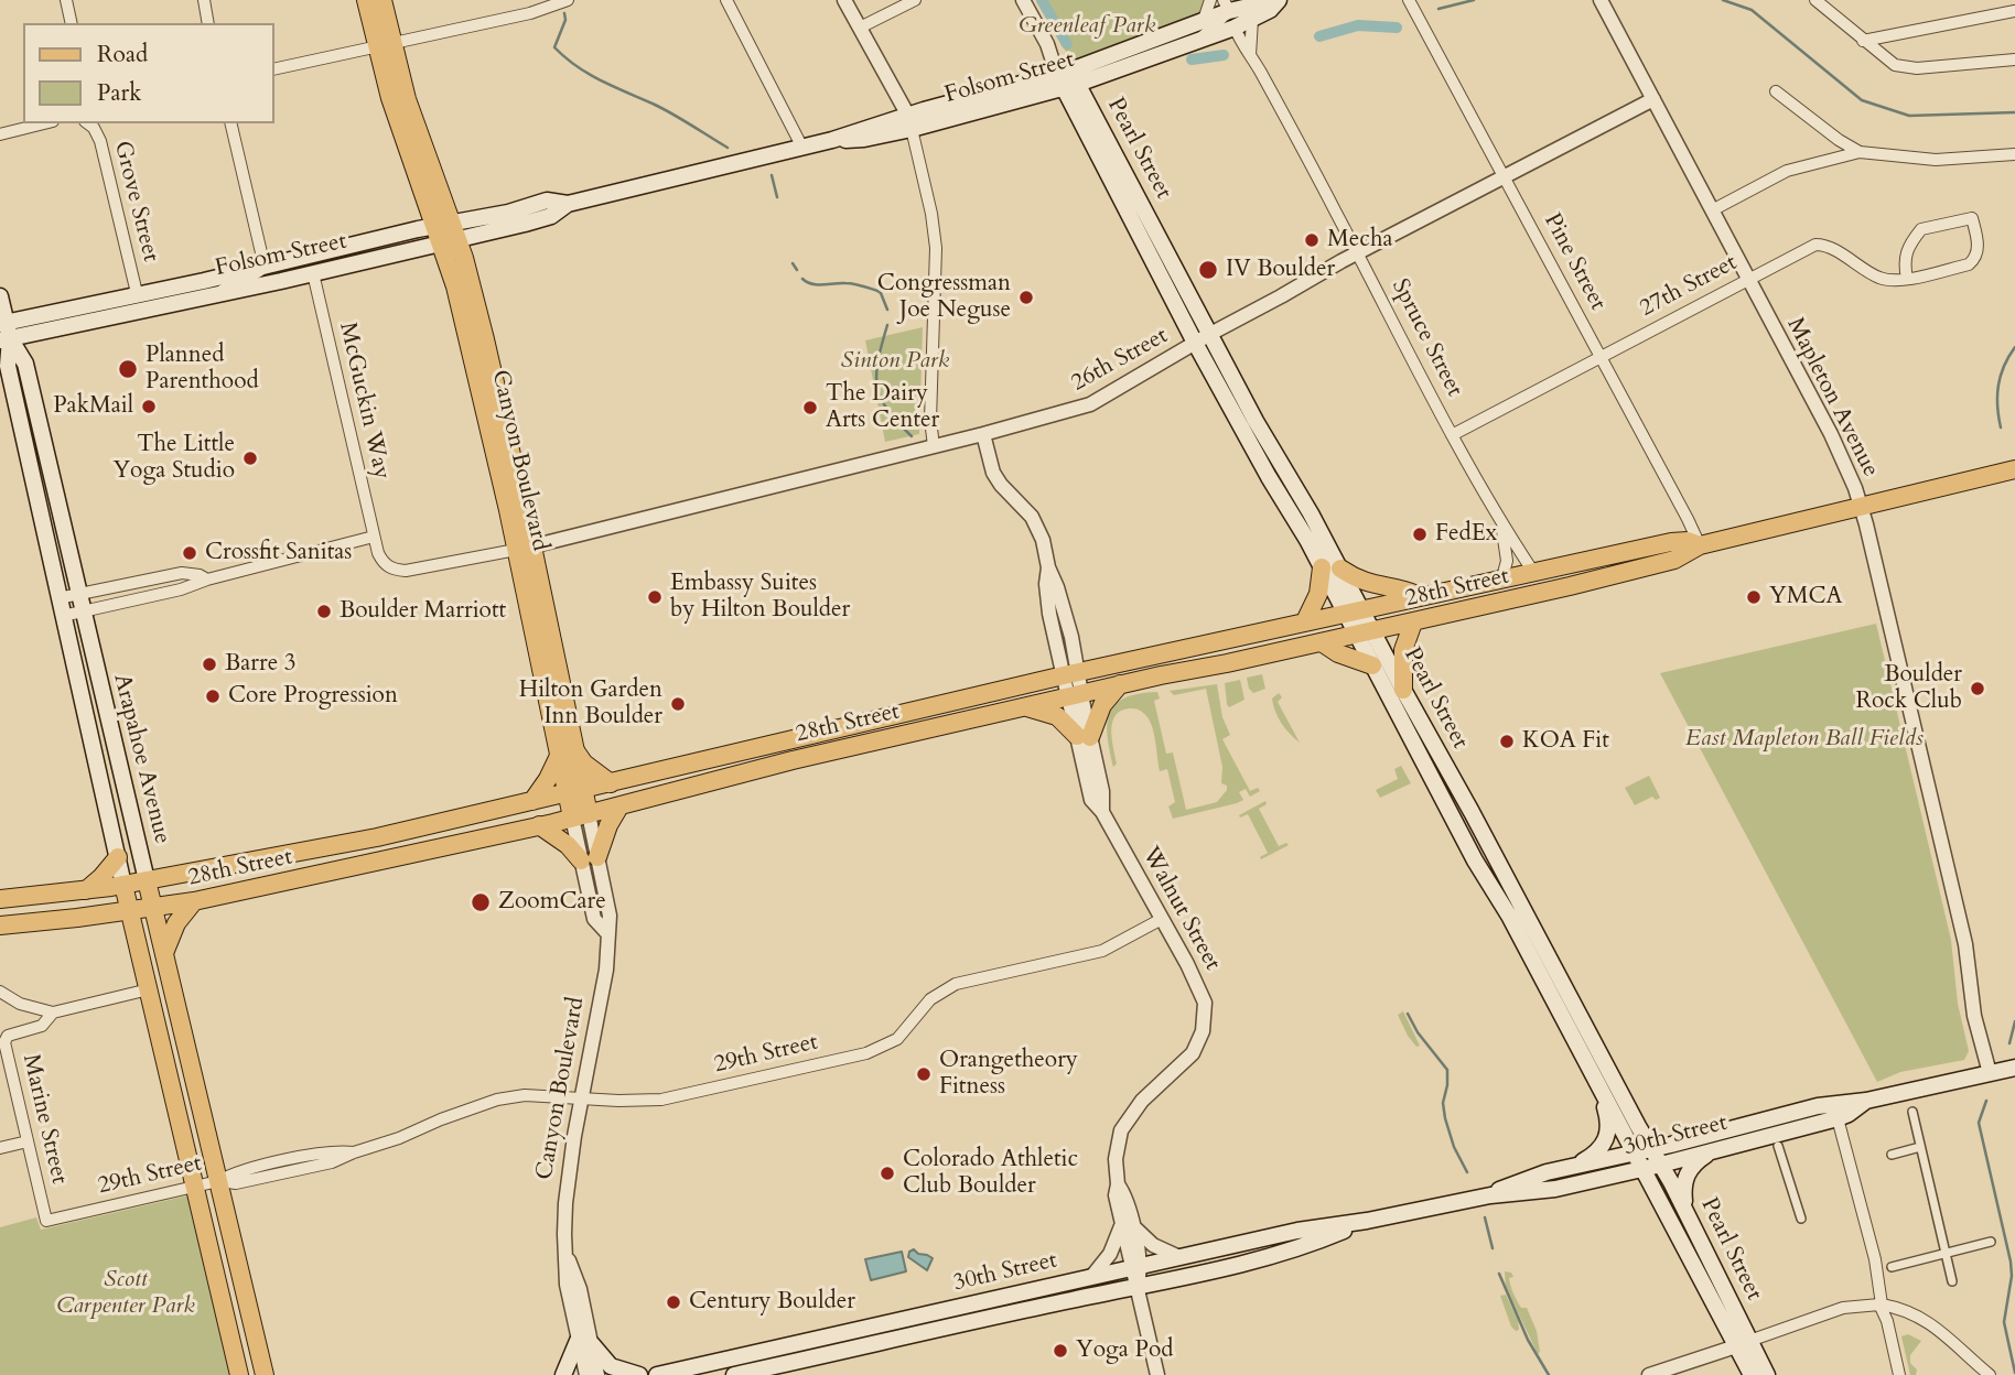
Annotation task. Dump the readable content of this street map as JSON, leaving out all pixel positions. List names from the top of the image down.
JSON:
{
  "streets": {
    "main road": [
      "Folsom Street",
      "Pearl Street",
      "Canyon Boulevard",
      "28th Street",
      "Arapahoe Avenue",
      "30th Street"
    ],
    "street": [
      "Grove Street",
      "Pine Street",
      "27th Street",
      "Spruce Street",
      "26th Street",
      "Mapleton Avenue",
      "McGuckin Way",
      "Walnut Street",
      "29th Street",
      "Marine Street"
    ]
  },
  "crossings": [
    ["Folsom Street", "Pearl Street"],
    ["Folsom Street", "Grove Street"],
    ["Folsom Street", "Spruce Street"],
    ["Folsom Street", "McGuckin Way"],
    ["Folsom Street", "Canyon Boulevard"],
    ["Folsom Street", "Arapahoe Avenue"],
    ["Pearl Street", "26th Street"],
    ["Pearl Street", "28th Street"],
    ["Pearl Street", "30th Street"],
    ["Pine Street", "27th Street"],
    ["Pine Street", "26th Street"],
    ["Pine Street", "28th Street"],
    ["27th Street", "Spruce Street"],
    ["27th Street", "Mapleton Avenue"],
    ["Spruce Street", "26th Street"],
    ["Spruce Street", "28th Street"],
    ["26th Street", "Mapleton Avenue"],
    ["26th Street", "McGuckin Way"],
    ["26th Street", "Canyon Boulevard"],
    ["26th Street", "Walnut Street"],
    ["Mapleton Avenue", "28th Street"],
    ["Mapleton Avenue", "30th Street"],
    ["McGuckin Way", "Canyon Boulevard"],
    ["Canyon Boulevard", "28th Street"],
    ["Canyon Boulevard", "29th Street"],
    ["28th Street", "Arapahoe Avenue"],
    ["28th Street", "Walnut Street"],
    ["Arapahoe Avenue", "29th Street"],
    ["Walnut Street", "29th Street"],
    ["Walnut Street", "30th Street"],
    ["29th Street", "Marine Street"]
  ],
  "parks": [
    "Greenleaf Park",
    "Sinton Park",
    "East Mapleton Ball Fields",
    "Scott Carpenter Park"
  ],
  "places": [
    "Mecha",
    "IV Boulder",
    "Congressman Joe Neguse",
    "Planned Parenthood",
    "PakMail",
    "The Dairy Arts Center",
    "The Little Yoga Studio",
    "FedEx",
    "Crossfit Sanitas",
    "Embassy Suites by Hilton Boulder",
    "YMCA",
    "Boulder Marriott",
    "Barre 3",
    "Boulder Rock Club",
    "Core Progression",
    "Hilton Garden Inn Boulder",
    "KOA Fit",
    "ZoomCare",
    "Orangetheory Fitness",
    "Colorado Athletic Club Boulder",
    "Century Boulder",
    "Yoga Pod"
  ],
  "legend": ["Road", "Park"]
}
